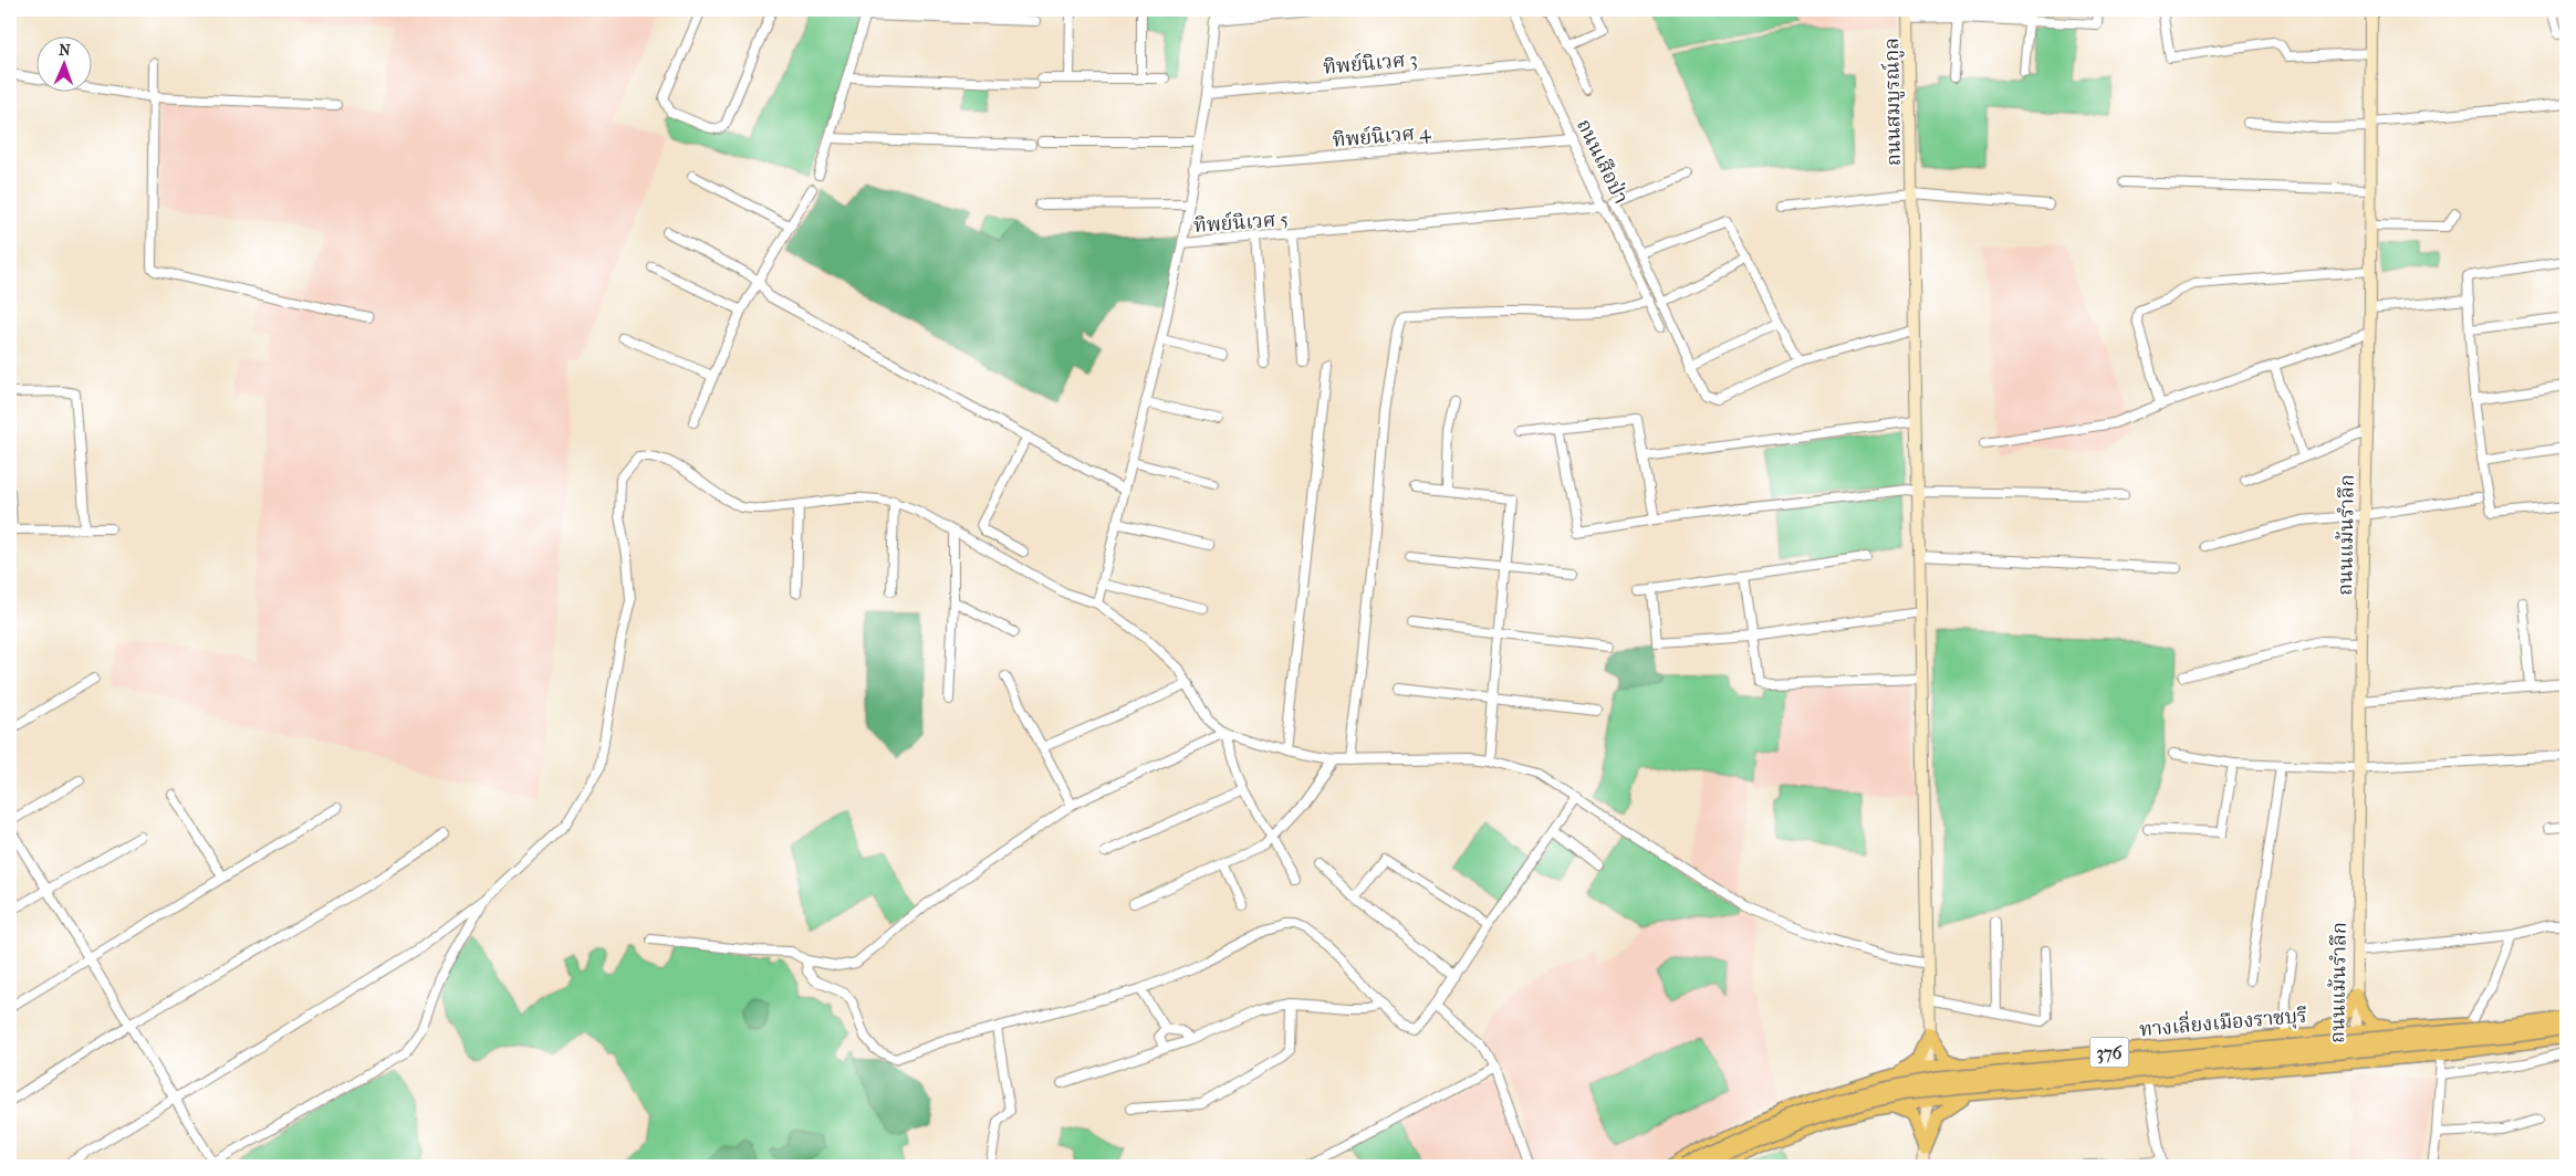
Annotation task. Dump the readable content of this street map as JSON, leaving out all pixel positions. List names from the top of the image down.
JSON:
{
  "streets": {
    "main road": ["ทางเลี่ยงเมืองราชบุรี", "376"],
    "street": [
      "ทิพย์นิเวศ 3",
      "ถนนสมบูรณ์กูล",
      "ทิพย์นิเวศ 4",
      "ถนนเสือป่า",
      "ทิพย์นิเวศ 5",
      "ถนนแม้นรำลึก"
    ]
  },
  "crossings": [
    ["ทิพย์นิเวศ 3", "ถนนเสือป่า"],
    ["ถนนสมบูรณ์กูล", "ทางเลี่ยงเมืองราชบุรี"],
    ["ถนนสมบูรณ์กูล", "376"],
    ["ทิพย์นิเวศ 4", "ถนนเสือป่า"],
    ["ถนนเสือป่า", "ทิพย์นิเวศ 5"],
    ["ถนนแม้นรำลึก", "ทางเลี่ยงเมืองราชบุรี"],
    ["ถนนแม้นรำลึก", "376"]
  ],
  "north": "top"
}
